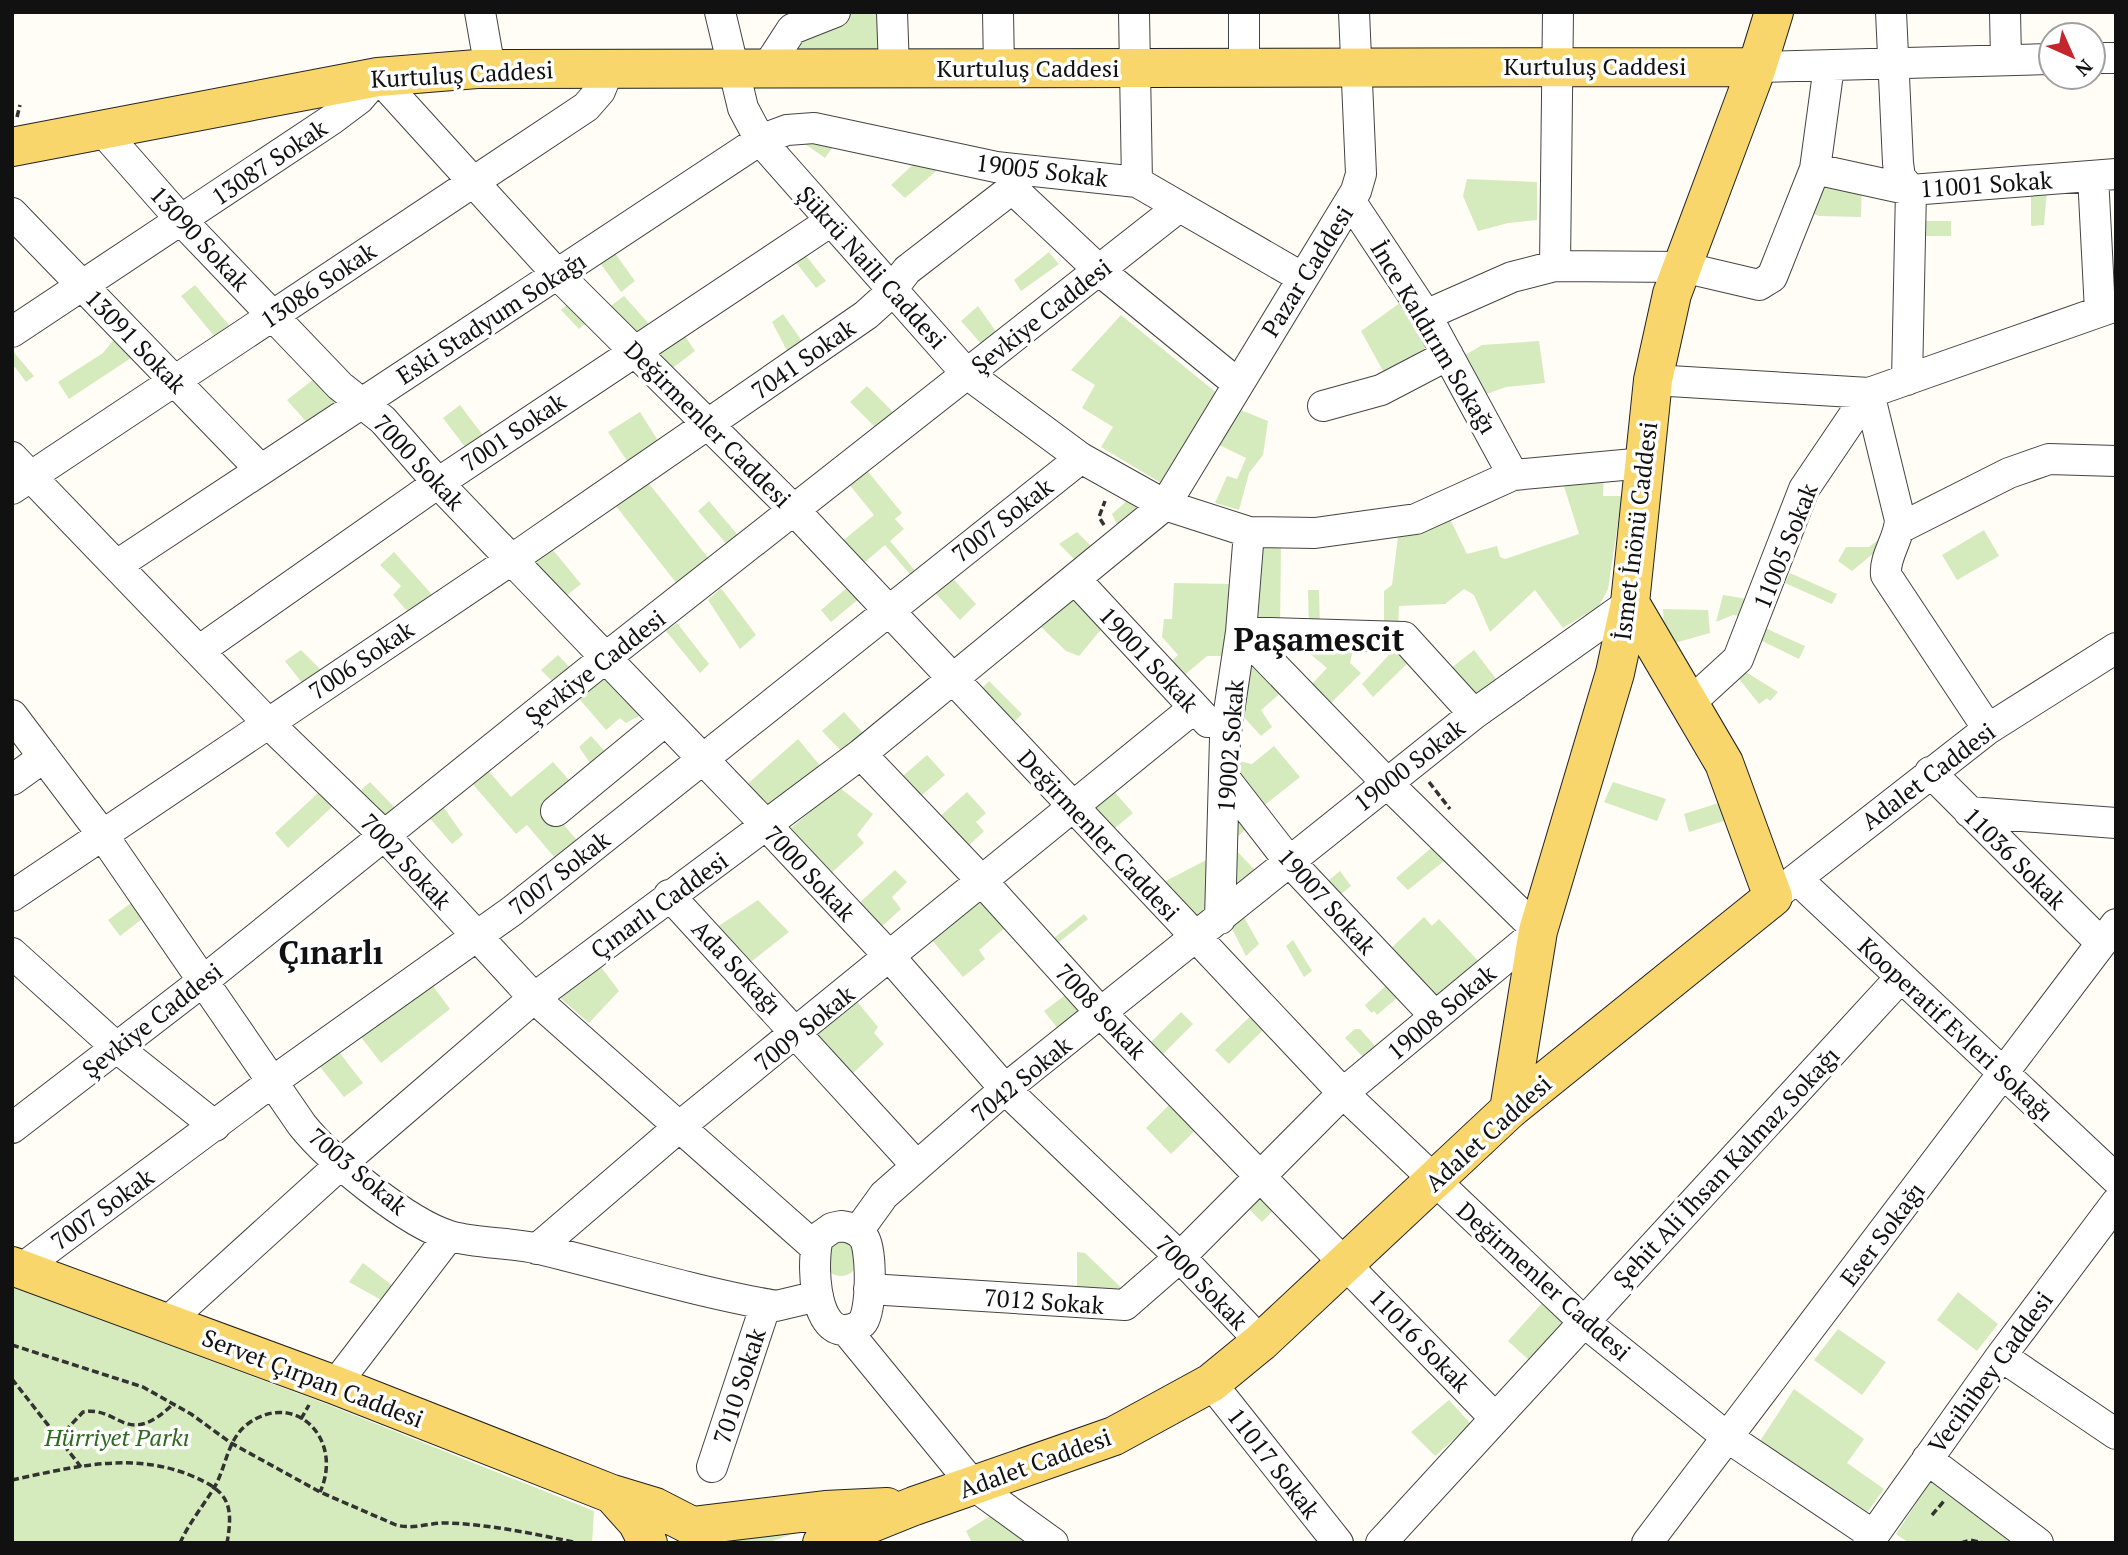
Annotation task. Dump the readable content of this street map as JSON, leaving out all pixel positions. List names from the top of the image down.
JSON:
{
  "streets": {
    "main road": [
      "Kurtuluş Caddesi",
      "İsmet İnönü Caddesi",
      "Adalet Caddesi",
      "Kooperatif Evleri Sokağı",
      "Servet Çırpan Caddesi"
    ],
    "street": [
      "13087 Sokak",
      "19005 Sokak",
      "11001 Sokak",
      "13090 Sokak",
      "Şükrü Naili Caddesi",
      "Pazar Caddesi",
      "13086 Sokak",
      "Şevkiye Caddesi",
      "Eski Stadyum Sokağı",
      "İnce Kaldırım Sokağı",
      "13091 Sokak",
      "7041 Sokak",
      "Değirmenler Caddesi",
      "7001 Sokak",
      "7000 Sokak",
      "7007 Sokak",
      "11005 Sokak",
      "19001 Sokak",
      "7006 Sokak",
      "19002 Sokak",
      "19000 Sokak",
      "11036 Sokak",
      "7002 Sokak",
      "19007 Sokak",
      "Çınarlı Caddesi",
      "Ada Sokağı",
      "7008 Sokak",
      "19008 Sokak",
      "7009 Sokak",
      "7042 Sokak",
      "Şehit Ali İhsan Kalmaz Sokağı",
      "7003 Sokak",
      "Eser Sokağı",
      "7012 Sokak",
      "11016 Sokak",
      "Vecihibey Caddesi",
      "7010 Sokak",
      "11017 Sokak"
    ]
  },
  "crossings": [
    ["Kurtuluş Caddesi", "13087 Sokak"],
    ["Kurtuluş Caddesi", "13090 Sokak"],
    ["Kurtuluş Caddesi", "Şükrü Naili Caddesi"],
    ["Kurtuluş Caddesi", "Pazar Caddesi"],
    ["Kurtuluş Caddesi", "13086 Sokak"],
    ["Kurtuluş Caddesi", "Değirmenler Caddesi"],
    ["Kurtuluş Caddesi", "İsmet İnönü Caddesi"],
    ["13087 Sokak", "13090 Sokak"],
    ["13087 Sokak", "13091 Sokak"],
    ["13087 Sokak", "Değirmenler Caddesi"],
    ["19005 Sokak", "Şükrü Naili Caddesi"],
    ["19005 Sokak", "Pazar Caddesi"],
    ["19005 Sokak", "Şevkiye Caddesi"],
    ["19005 Sokak", "Eski Stadyum Sokağı"],
    ["19005 Sokak", "7041 Sokak"],
    ["13090 Sokak", "13086 Sokak"],
    ["13090 Sokak", "Eski Stadyum Sokağı"],
    ["13090 Sokak", "7000 Sokak"],
    ["Şükrü Naili Caddesi", "Pazar Caddesi"],
    ["Şükrü Naili Caddesi", "Şevkiye Caddesi"],
    ["Şükrü Naili Caddesi", "Eski Stadyum Sokağı"],
    ["Şükrü Naili Caddesi", "İnce Kaldırım Sokağı"],
    ["Şükrü Naili Caddesi", "7041 Sokak"],
    ["Şükrü Naili Caddesi", "7001 Sokak"],
    ["Şükrü Naili Caddesi", "7007 Sokak"],
    ["Şükrü Naili Caddesi", "İsmet İnönü Caddesi"],
    ["Şükrü Naili Caddesi", "19002 Sokak"],
    ["Şükrü Naili Caddesi", "Çınarlı Caddesi"],
    ["Pazar Caddesi", "İnce Kaldırım Sokağı"],
    ["Pazar Caddesi", "Çınarlı Caddesi"],
    ["13086 Sokak", "13091 Sokak"],
    ["13086 Sokak", "Değirmenler Caddesi"],
    ["13086 Sokak", "7002 Sokak"],
    ["Şevkiye Caddesi", "Değirmenler Caddesi"],
    ["Şevkiye Caddesi", "7000 Sokak"],
    ["Şevkiye Caddesi", "7002 Sokak"],
    ["Şevkiye Caddesi", "7003 Sokak"],
    ["Eski Stadyum Sokağı", "13091 Sokak"],
    ["Eski Stadyum Sokağı", "Değirmenler Caddesi"],
    ["Eski Stadyum Sokağı", "7000 Sokak"],
    ["Eski Stadyum Sokağı", "7002 Sokak"],
    ["7041 Sokak", "Değirmenler Caddesi"],
    ["7041 Sokak", "7006 Sokak"],
    ["Değirmenler Caddesi", "7001 Sokak"],
    ["Değirmenler Caddesi", "7007 Sokak"],
    ["Değirmenler Caddesi", "7006 Sokak"],
    ["Değirmenler Caddesi", "19000 Sokak"],
    ["Değirmenler Caddesi", "Adalet Caddesi"],
    ["Değirmenler Caddesi", "Çınarlı Caddesi"],
    ["Değirmenler Caddesi", "19008 Sokak"],
    ["Değirmenler Caddesi", "7009 Sokak"],
    ["Değirmenler Caddesi", "7042 Sokak"],
    ["Değirmenler Caddesi", "Şehit Ali İhsan Kalmaz Sokağı"],
    ["Değirmenler Caddesi", "Eser Sokağı"],
    ["Değirmenler Caddesi", "7012 Sokak"],
    ["Değirmenler Caddesi", "Vecihibey Caddesi"],
    ["7001 Sokak", "7000 Sokak"],
    ["7001 Sokak", "7002 Sokak"],
    ["7000 Sokak", "7007 Sokak"],
    ["7000 Sokak", "7006 Sokak"],
    ["7000 Sokak", "Adalet Caddesi"],
    ["7000 Sokak", "Çınarlı Caddesi"],
    ["7000 Sokak", "7009 Sokak"],
    ["7000 Sokak", "7042 Sokak"],
    ["7000 Sokak", "7012 Sokak"],
    ["7007 Sokak", "7002 Sokak"],
    ["7007 Sokak", "7003 Sokak"],
    ["7007 Sokak", "Servet Çırpan Caddesi"],
    ["İsmet İnönü Caddesi", "19000 Sokak"],
    ["İsmet İnönü Caddesi", "Adalet Caddesi"],
    ["İsmet İnönü Caddesi", "19008 Sokak"],
    ["İsmet İnönü Caddesi", "Kooperatif Evleri Sokağı"],
    ["11005 Sokak", "Kooperatif Evleri Sokağı"],
    ["19001 Sokak", "19002 Sokak"],
    ["19001 Sokak", "Çınarlı Caddesi"],
    ["19001 Sokak", "7009 Sokak"],
    ["7006 Sokak", "7002 Sokak"],
    ["7006 Sokak", "7003 Sokak"],
    ["19002 Sokak", "19000 Sokak"],
    ["19002 Sokak", "19007 Sokak"],
    ["19000 Sokak", "19007 Sokak"],
    ["19000 Sokak", "Kooperatif Evleri Sokağı"],
    ["19000 Sokak", "7042 Sokak"],
    ["Adalet Caddesi", "11036 Sokak"],
    ["Adalet Caddesi", "7008 Sokak"],
    ["Adalet Caddesi", "Kooperatif Evleri Sokağı"],
    ["Adalet Caddesi", "11016 Sokak"],
    ["Adalet Caddesi", "11017 Sokak"],
    ["11036 Sokak", "Eser Sokağı"],
    ["7002 Sokak", "Çınarlı Caddesi"],
    ["7002 Sokak", "7009 Sokak"],
    ["19007 Sokak", "19008 Sokak"],
    ["Çınarlı Caddesi", "Ada Sokağı"],
    ["Çınarlı Caddesi", "7008 Sokak"],
    ["Çınarlı Caddesi", "7003 Sokak"],
    ["Çınarlı Caddesi", "Servet Çırpan Caddesi"],
    ["Ada Sokağı", "7009 Sokak"],
    ["Ada Sokağı", "7042 Sokak"],
    ["7008 Sokak", "7009 Sokak"],
    ["7008 Sokak", "7042 Sokak"],
    ["7008 Sokak", "7012 Sokak"],
    ["7008 Sokak", "11016 Sokak"],
    ["19008 Sokak", "7012 Sokak"],
    ["7009 Sokak", "7003 Sokak"],
    ["Kooperatif Evleri Sokağı", "Şehit Ali İhsan Kalmaz Sokağı"],
    ["Kooperatif Evleri Sokağı", "Eser Sokağı"],
    ["Şehit Ali İhsan Kalmaz Sokağı", "11016 Sokak"],
    ["7003 Sokak", "7010 Sokak"]
  ],
  "districts": ["Paşamescit", "Çınarlı"],
  "parks": ["Hürriyet Parkı"],
  "north": "bottom right"
}
